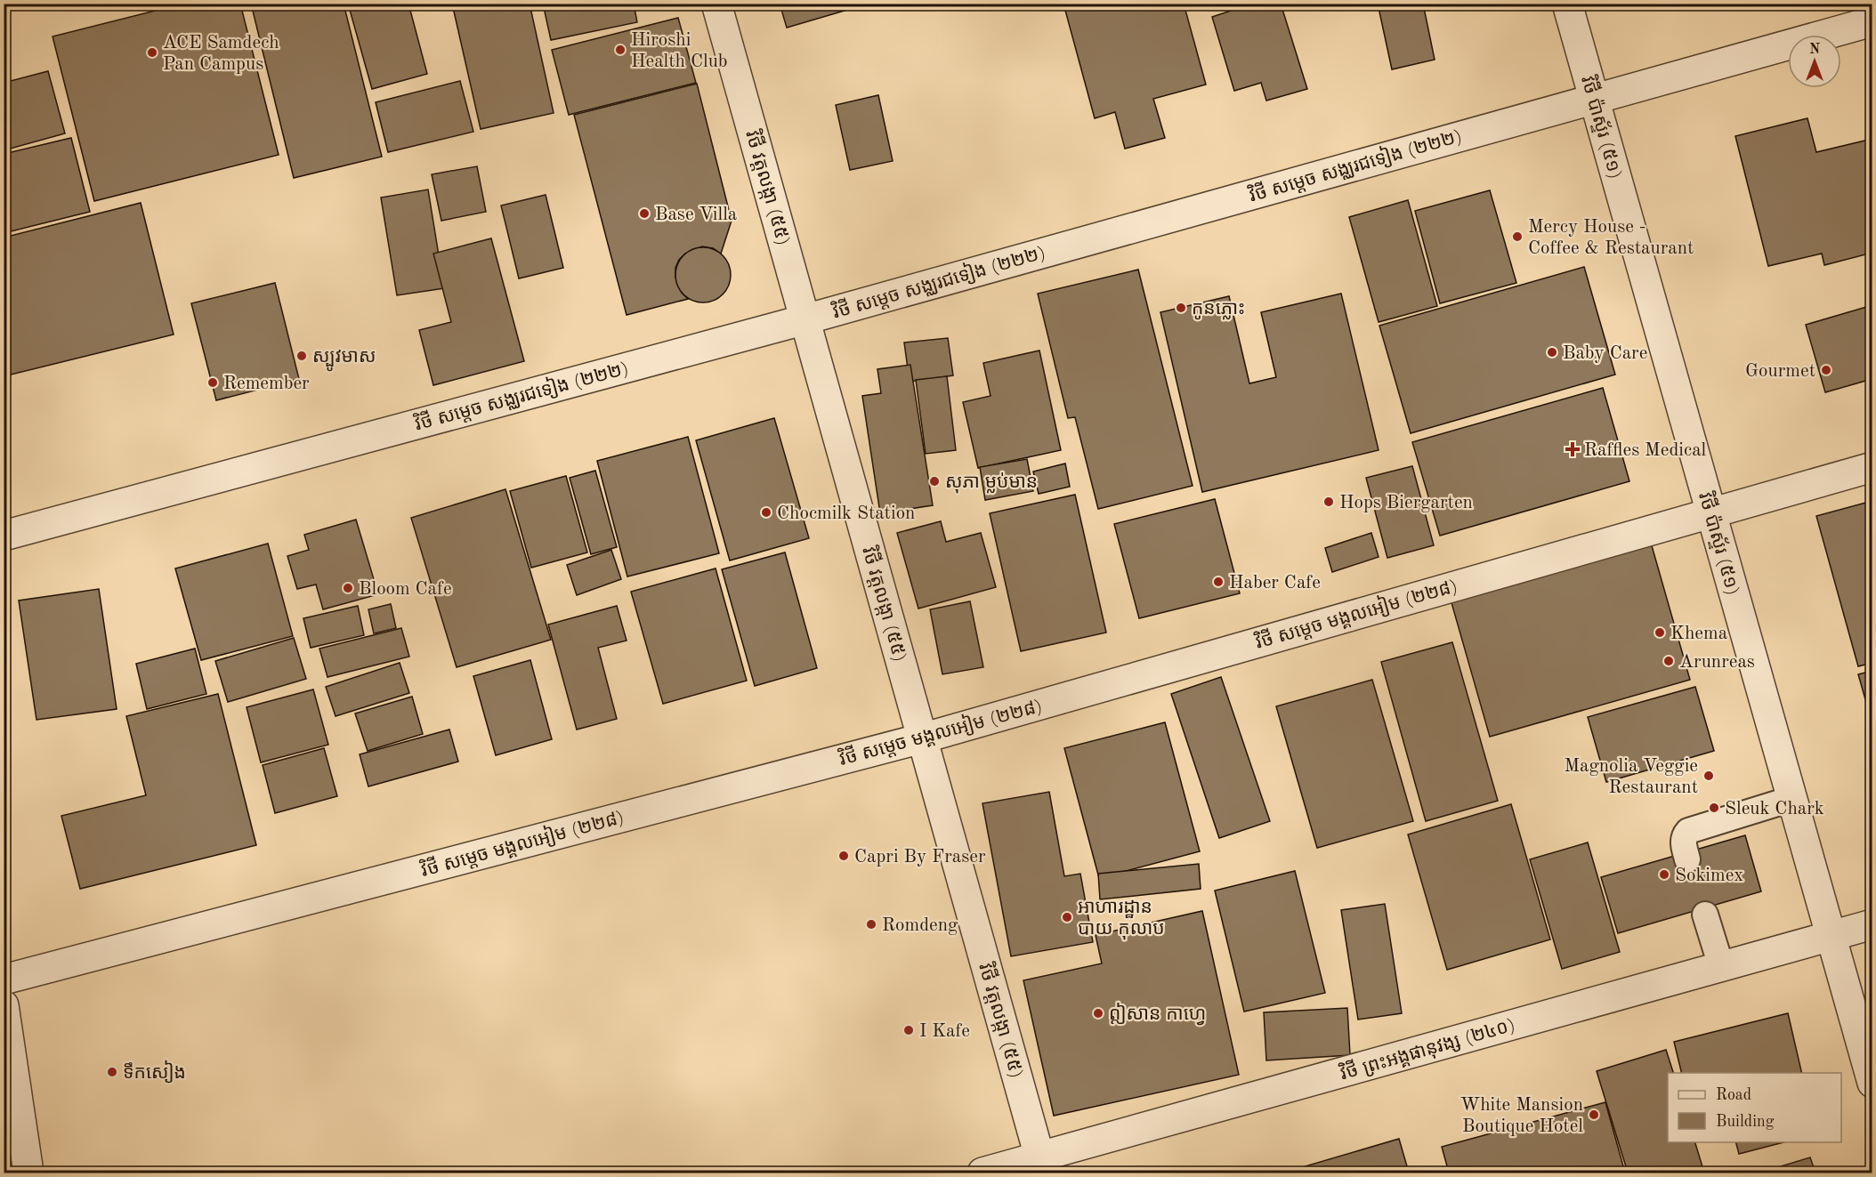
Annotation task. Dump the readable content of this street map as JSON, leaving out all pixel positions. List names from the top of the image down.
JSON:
{
  "streets": {
    "street": [
      "វិថី ប៉ាស្ទ័រ (៥១)",
      "វិថី សម្តេច សង្ឈរជទៀង (២២២)",
      "វិថី វត្តលង្កា (៥៥)",
      "វិថី សម្តេច មង្គលអៀម (២២៨)",
      "វិថី ព្រះអង្គផានុវង្ស (២៤០)"
    ]
  },
  "crossings": [
    ["វិថី ប៉ាស្ទ័រ (៥១)", "វិថី សម្តេច សង្ឈរជទៀង (២២២)"],
    ["វិថី ប៉ាស្ទ័រ (៥១)", "វិថី សម្តេច មង្គលអៀម (២២៨)"],
    ["វិថី ប៉ាស្ទ័រ (៥១)", "វិថី ព្រះអង្គផានុវង្ស (២៤០)"],
    ["វិថី សម្តេច សង្ឈរជទៀង (២២២)", "វិថី វត្តលង្កា (៥៥)"],
    ["វិថី វត្តលង្កា (៥៥)", "វិថី សម្តេច មង្គលអៀម (២២៨)"],
    ["វិថី វត្តលង្កា (៥៥)", "វិថី ព្រះអង្គផានុវង្ស (២៤០)"]
  ],
  "places": {
    "other": [
      "Hiroshi Health Club",
      "ACE Samdech Pan Campus",
      "Base Villa",
      "Mercy House - Coffee & Restaurant",
      "កូនភ្លោះ",
      "Baby Care",
      "ស្បូវមាស",
      "Gourmet",
      "Remember",
      "សុភា ម្លប់មាន",
      "Hops Biergarten",
      "Chocmilk Station",
      "Haber Cafe",
      "Bloom Cafe",
      "Khema",
      "Arunreas",
      "Magnolia Veggie Restaurant",
      "Sleuk Chark",
      "Capri By Fraser",
      "Sokimex",
      "អាហារដ្ឋាន បាយ កុលាប",
      "Romdeng",
      "ឦសាន កាហ្វេ",
      "I Kafe",
      "ទឹកសៀង",
      "White Mansion Boutique Hotel"
    ],
    "health": ["Raffles Medical"]
  },
  "legend": ["Road", "Building"],
  "north": "top"
}
